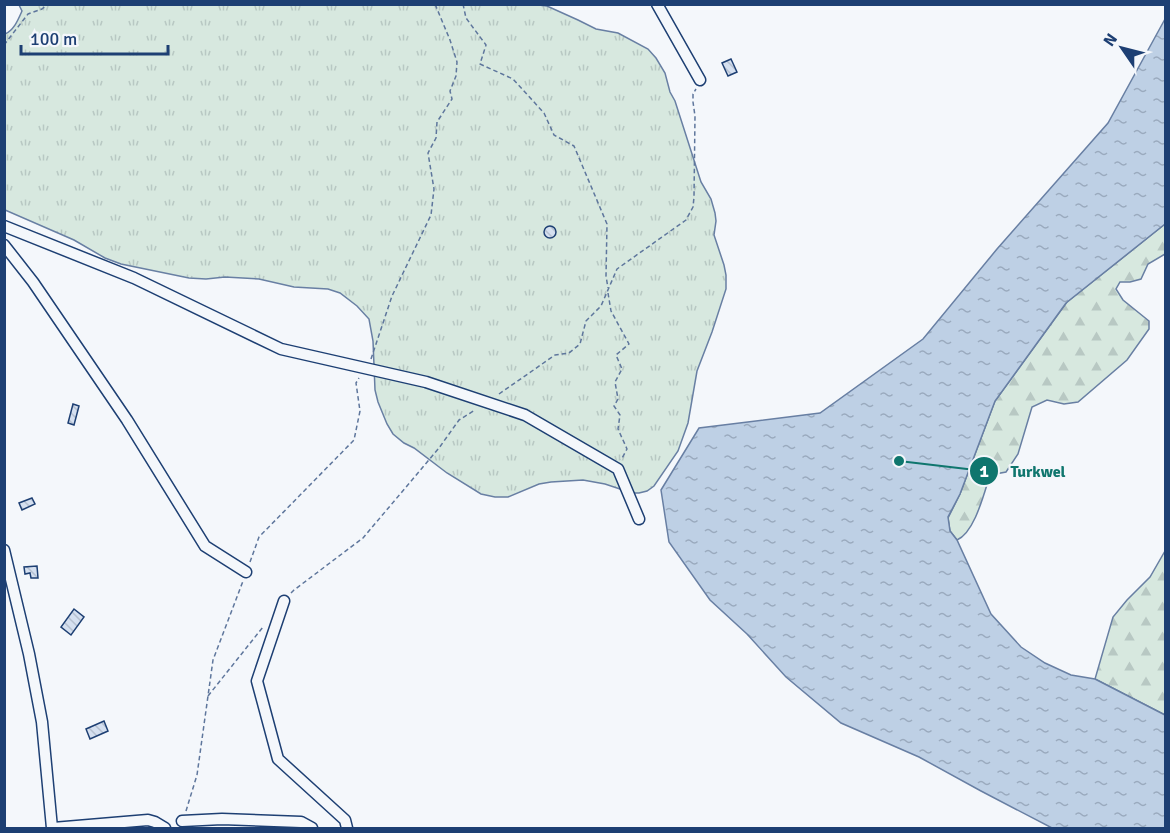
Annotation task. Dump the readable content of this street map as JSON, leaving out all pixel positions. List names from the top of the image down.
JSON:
{
  "places": ["Turkwel"],
  "scale_bar": "100 m",
  "north": "top left"
}
